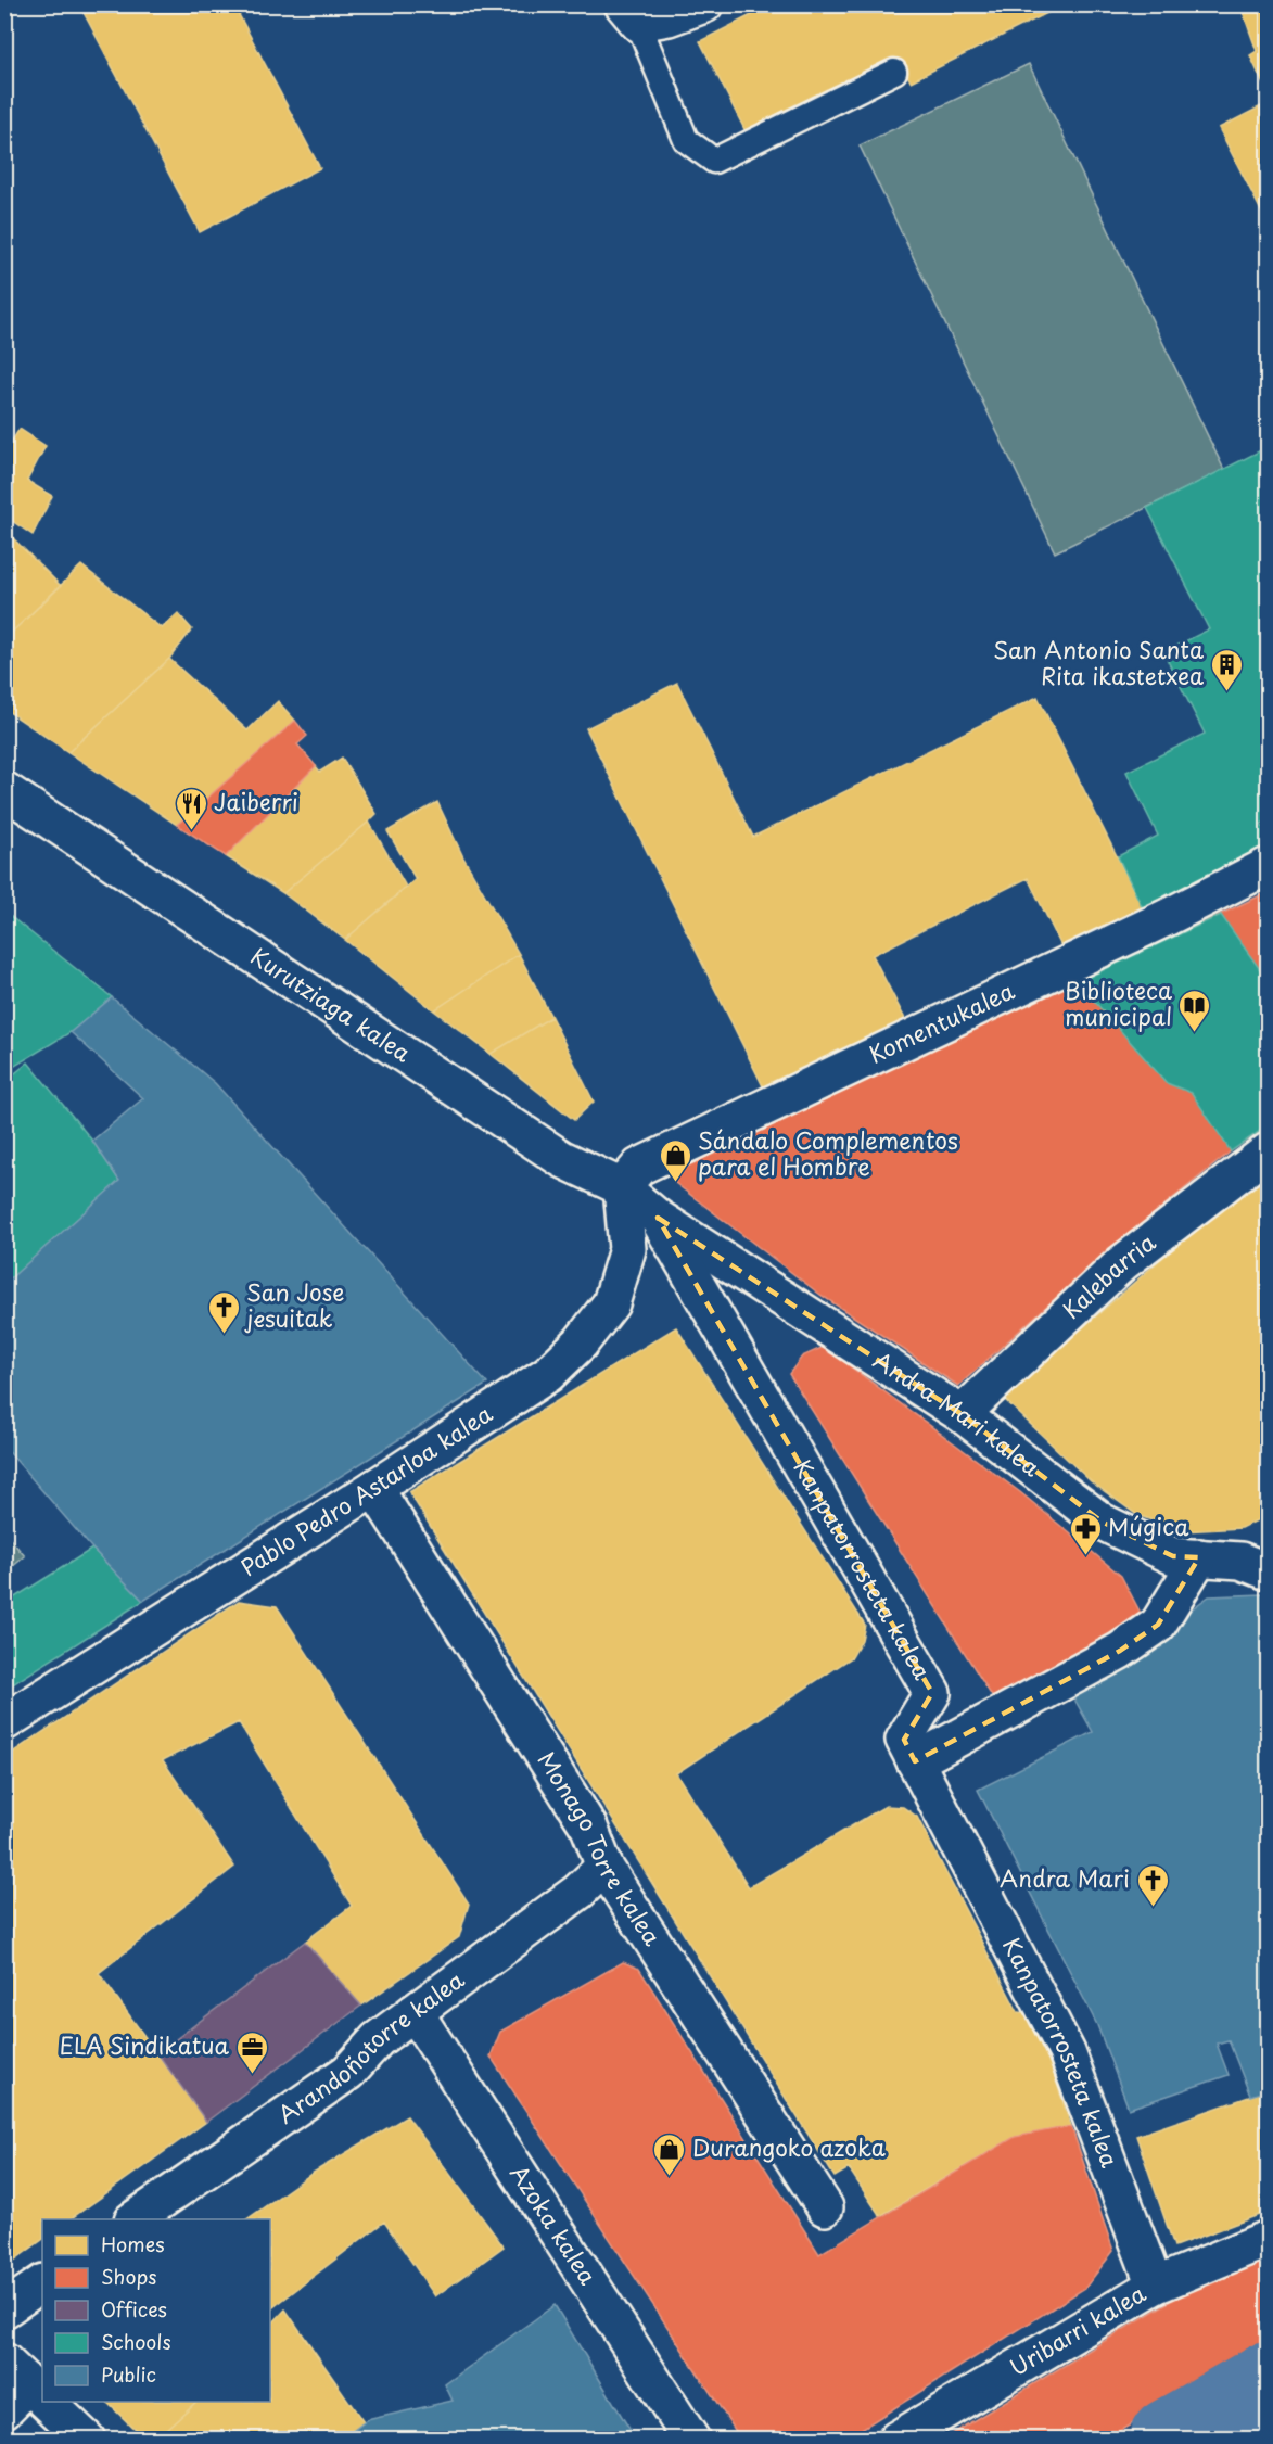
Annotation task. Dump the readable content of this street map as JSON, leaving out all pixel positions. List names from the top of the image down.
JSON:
{
  "streets": {
    "street": [
      "Kurutziaga kalea",
      "Komentukalea",
      "Kalebarria",
      "Andra Mari kalea",
      "Pablo Pedro Astarloa kalea",
      "Kanpatorrosteta kalea",
      "Monago Torre kalea",
      "Arandoñotorre kalea",
      "Azoka kalea",
      "Uribarri kalea"
    ]
  },
  "crossings": [
    ["Kurutziaga kalea", "Komentukalea"],
    ["Kurutziaga kalea", "Andra Mari kalea"],
    ["Kurutziaga kalea", "Pablo Pedro Astarloa kalea"],
    ["Kurutziaga kalea", "Kanpatorrosteta kalea"],
    ["Komentukalea", "Pablo Pedro Astarloa kalea"],
    ["Kalebarria", "Andra Mari kalea"],
    ["Andra Mari kalea", "Kanpatorrosteta kalea"],
    ["Pablo Pedro Astarloa kalea", "Monago Torre kalea"],
    ["Kanpatorrosteta kalea", "Uribarri kalea"],
    ["Monago Torre kalea", "Arandoñotorre kalea"],
    ["Arandoñotorre kalea", "Azoka kalea"]
  ],
  "places": {
    "building": ["San Antonio Santa Rita ikastetxea"],
    "restaurant": ["Jaiberri"],
    "library": ["Biblioteca municipal"],
    "shop": ["Sándalo Complementos para el Hombre", "Durangoko azoka"],
    "church": ["San Jose jesuitak", "Andra Mari"],
    "pharmacy": ["Múgica"],
    "office": ["ELA Sindikatua"]
  },
  "legend": [
    "Homes",
    "Shops",
    "Offices",
    "Schools",
    "Public"
  ]
}
